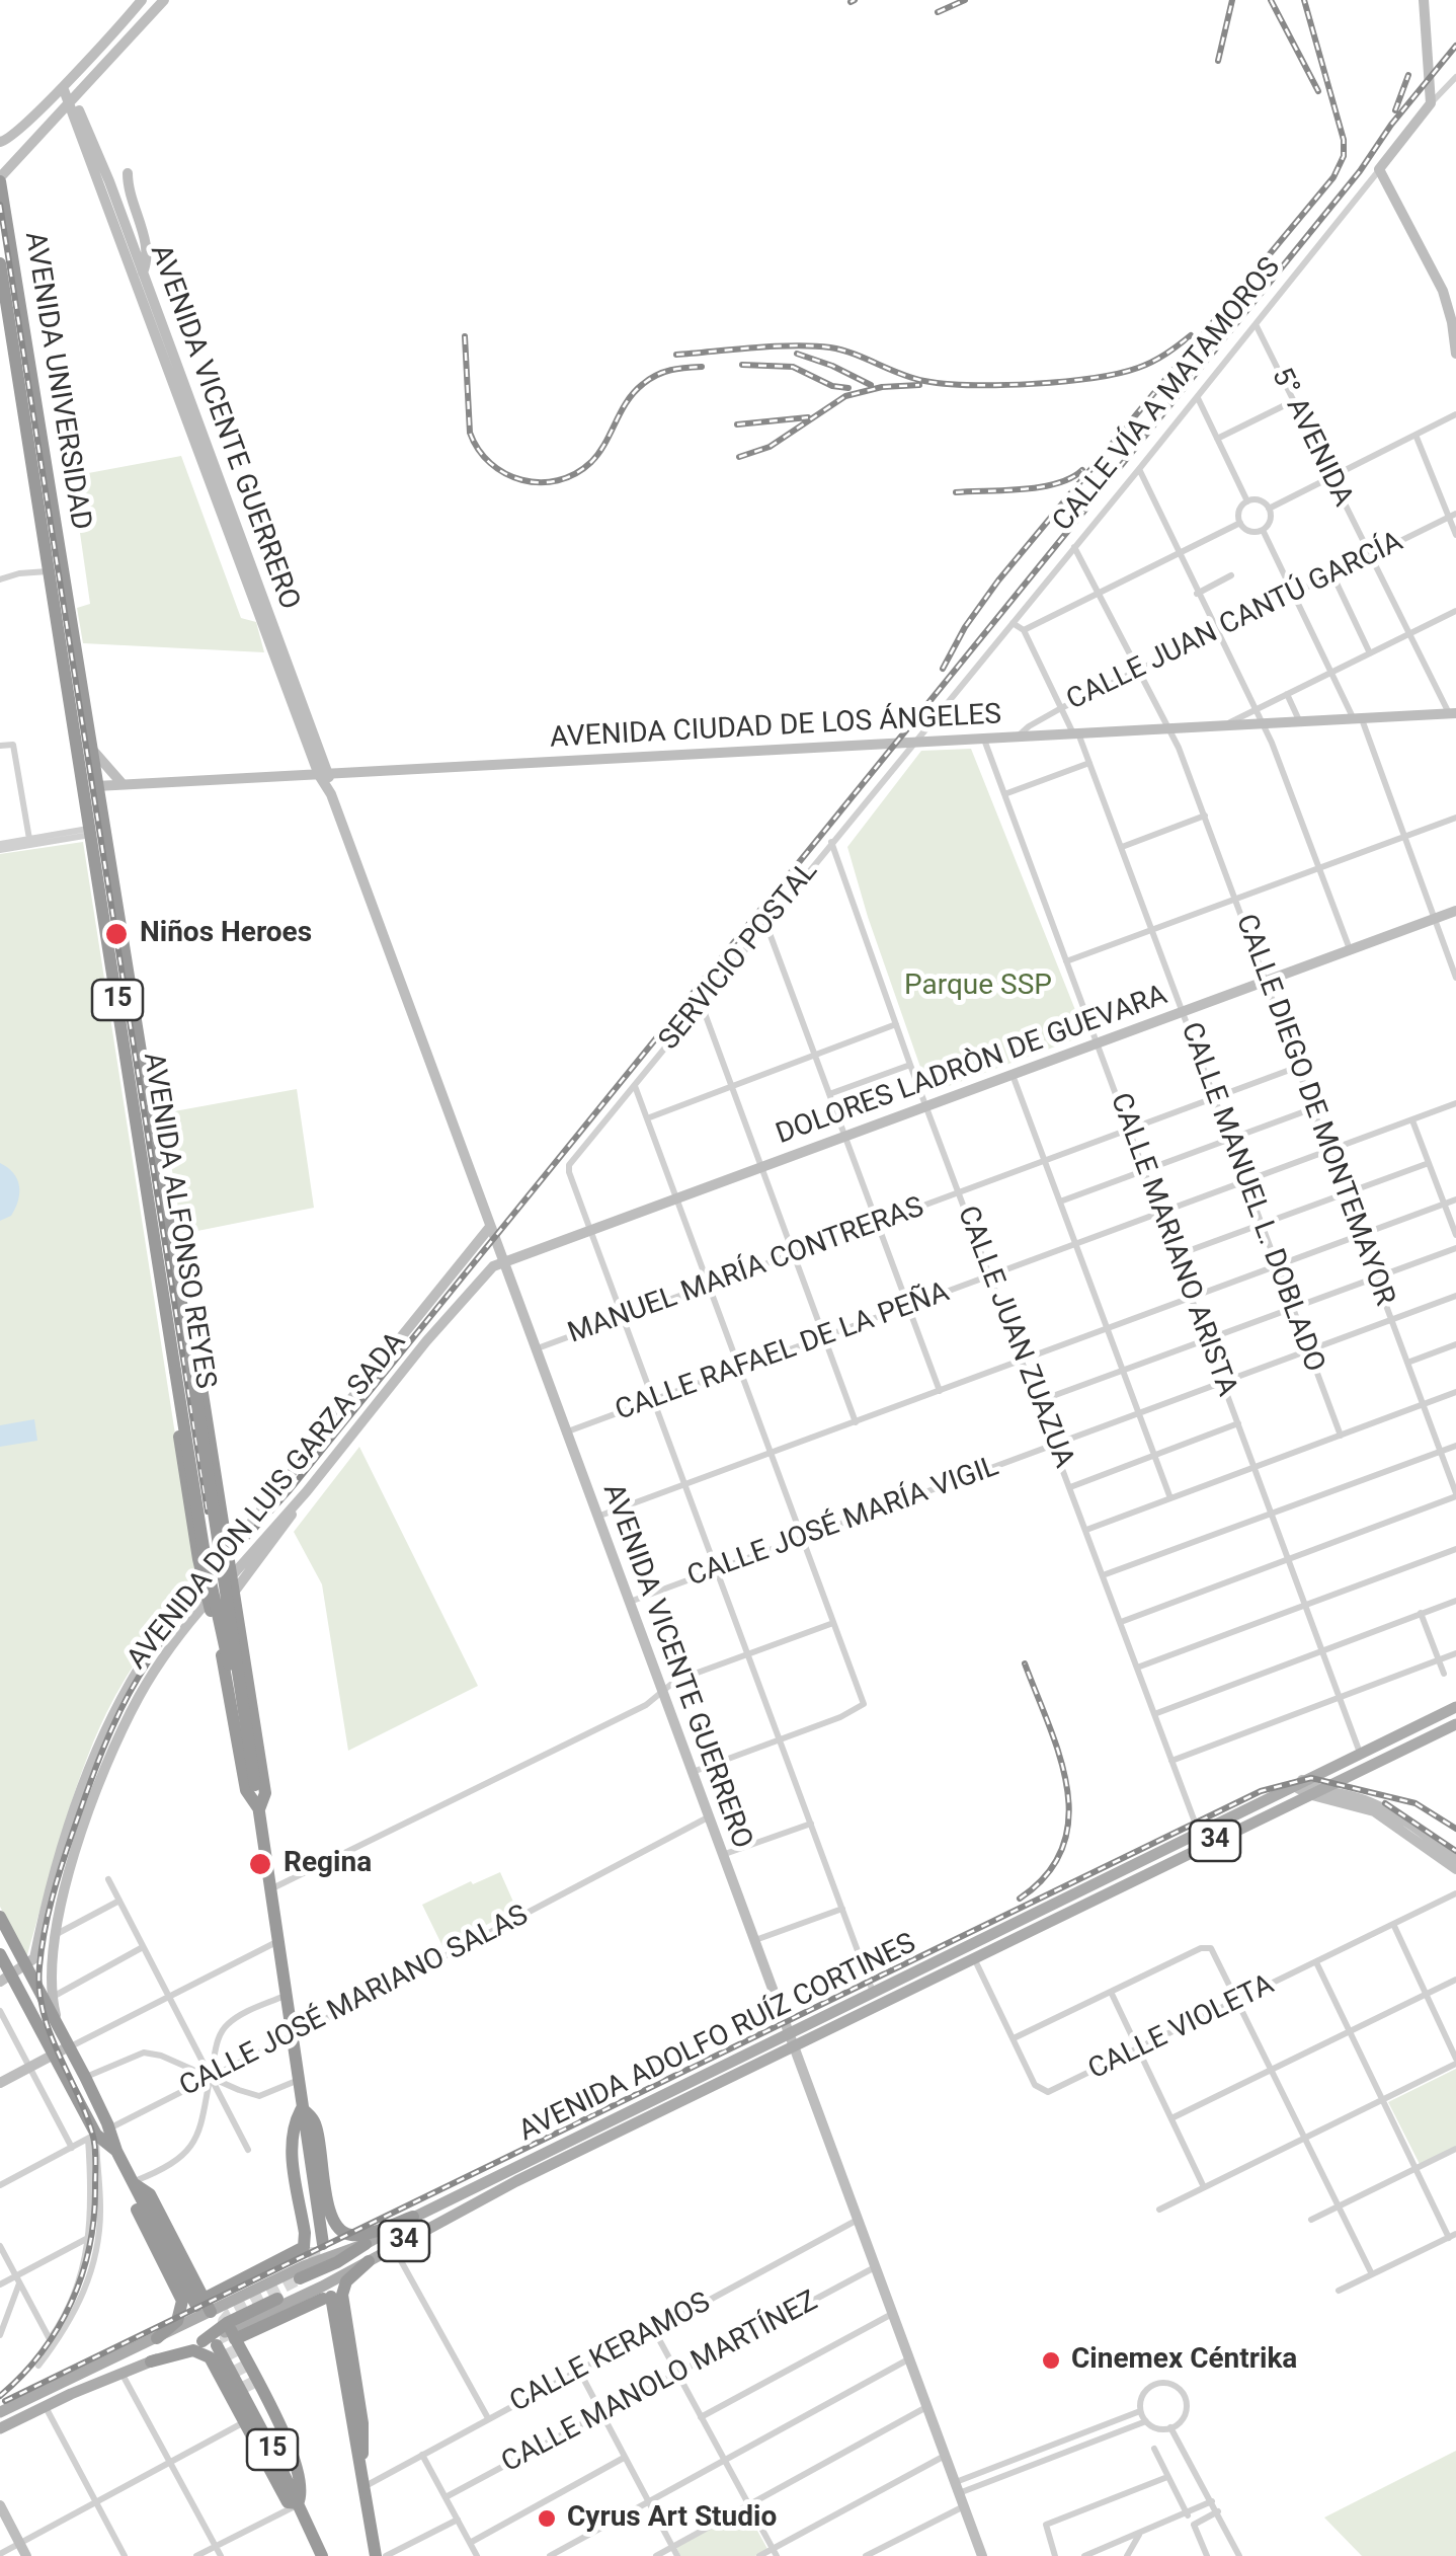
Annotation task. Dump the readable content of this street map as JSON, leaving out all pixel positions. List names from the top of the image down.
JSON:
{
  "streets": {
    "highway": ["AVENIDA UNIVERSIDAD", "15", "AVENIDA ALFONSO REYES"],
    "main road": ["34", "AVENIDA ADOLFO RUÍZ CORTINES"],
    "street": [
      "CALLE VÍA A MATAMOROS",
      "AVENIDA VICENTE GUERRERO",
      "5° AVENIDA",
      "CALLE JUAN CANTÚ GARCÍA",
      "AVENIDA CIUDAD DE LOS ÁNGELES",
      "SERVICIO POSTAL",
      "DOLORES LADRÒN DE GUEVARA",
      "CALLE DIEGO DE MONTEMAYOR",
      "CALLE MANUEL L. DOBLADO",
      "CALLE MARIANO ARISTA",
      "MANUEL MARÍA CONTRERAS",
      "CALLE JUAN ZUAZUA",
      "CALLE RAFAEL DE LA PEÑA",
      "AVENIDA DON LUIS GARZA SADA",
      "CALLE JOSÉ MARÍA VIGIL",
      "CALLE JOSÉ MARIANO SALAS",
      "CALLE VIOLETA",
      "CALLE KERAMOS",
      "CALLE MANOLO MARTÍNEZ"
    ]
  },
  "crossings": [
    ["AVENIDA UNIVERSIDAD", "AVENIDA ALFONSO REYES"],
    ["CALLE VÍA A MATAMOROS", "5° AVENIDA"],
    ["CALLE VÍA A MATAMOROS", "AVENIDA CIUDAD DE LOS ÁNGELES"],
    ["CALLE VÍA A MATAMOROS", "SERVICIO POSTAL"],
    ["CALLE VÍA A MATAMOROS", "CALLE DIEGO DE MONTEMAYOR"],
    ["AVENIDA VICENTE GUERRERO", "AVENIDA CIUDAD DE LOS ÁNGELES"],
    ["AVENIDA VICENTE GUERRERO", "DOLORES LADRÒN DE GUEVARA"],
    ["AVENIDA VICENTE GUERRERO", "MANUEL MARÍA CONTRERAS"],
    ["AVENIDA VICENTE GUERRERO", "CALLE RAFAEL DE LA PEÑA"],
    ["AVENIDA VICENTE GUERRERO", "AVENIDA DON LUIS GARZA SADA"],
    ["AVENIDA VICENTE GUERRERO", "CALLE JOSÉ MARÍA VIGIL"],
    ["AVENIDA VICENTE GUERRERO", "CALLE JOSÉ MARIANO SALAS"],
    ["AVENIDA VICENTE GUERRERO", "AVENIDA ADOLFO RUÍZ CORTINES"],
    ["AVENIDA VICENTE GUERRERO", "CALLE KERAMOS"],
    ["AVENIDA VICENTE GUERRERO", "CALLE MANOLO MARTÍNEZ"],
    ["5° AVENIDA", "CALLE JUAN CANTÚ GARCÍA"],
    ["5° AVENIDA", "AVENIDA CIUDAD DE LOS ÁNGELES"],
    ["CALLE JUAN CANTÚ GARCÍA", "AVENIDA CIUDAD DE LOS ÁNGELES"],
    ["CALLE JUAN CANTÚ GARCÍA", "CALLE DIEGO DE MONTEMAYOR"],
    ["CALLE JUAN CANTÚ GARCÍA", "CALLE MANUEL L. DOBLADO"],
    ["AVENIDA CIUDAD DE LOS ÁNGELES", "SERVICIO POSTAL"],
    ["AVENIDA CIUDAD DE LOS ÁNGELES", "CALLE DIEGO DE MONTEMAYOR"],
    ["AVENIDA CIUDAD DE LOS ÁNGELES", "CALLE MANUEL L. DOBLADO"],
    ["AVENIDA CIUDAD DE LOS ÁNGELES", "AVENIDA ALFONSO REYES"],
    ["AVENIDA CIUDAD DE LOS ÁNGELES", "CALLE MARIANO ARISTA"],
    ["SERVICIO POSTAL", "DOLORES LADRÒN DE GUEVARA"],
    ["SERVICIO POSTAL", "CALLE JUAN ZUAZUA"],
    ["DOLORES LADRÒN DE GUEVARA", "CALLE DIEGO DE MONTEMAYOR"],
    ["DOLORES LADRÒN DE GUEVARA", "CALLE MANUEL L. DOBLADO"],
    ["DOLORES LADRÒN DE GUEVARA", "CALLE MARIANO ARISTA"],
    ["DOLORES LADRÒN DE GUEVARA", "CALLE JUAN ZUAZUA"],
    ["DOLORES LADRÒN DE GUEVARA", "AVENIDA DON LUIS GARZA SADA"],
    ["CALLE DIEGO DE MONTEMAYOR", "MANUEL MARÍA CONTRERAS"],
    ["CALLE DIEGO DE MONTEMAYOR", "CALLE RAFAEL DE LA PEÑA"],
    ["CALLE DIEGO DE MONTEMAYOR", "CALLE JOSÉ MARÍA VIGIL"],
    ["CALLE MANUEL L. DOBLADO", "MANUEL MARÍA CONTRERAS"],
    ["CALLE MANUEL L. DOBLADO", "CALLE RAFAEL DE LA PEÑA"],
    ["CALLE MANUEL L. DOBLADO", "CALLE JOSÉ MARÍA VIGIL"],
    ["AVENIDA ALFONSO REYES", "CALLE JOSÉ MARIANO SALAS"],
    ["CALLE MARIANO ARISTA", "MANUEL MARÍA CONTRERAS"],
    ["CALLE MARIANO ARISTA", "CALLE RAFAEL DE LA PEÑA"],
    ["CALLE MARIANO ARISTA", "CALLE JOSÉ MARÍA VIGIL"],
    ["CALLE MARIANO ARISTA", "AVENIDA ADOLFO RUÍZ CORTINES"],
    ["MANUEL MARÍA CONTRERAS", "CALLE JUAN ZUAZUA"],
    ["CALLE JUAN ZUAZUA", "CALLE RAFAEL DE LA PEÑA"],
    ["CALLE JUAN ZUAZUA", "CALLE JOSÉ MARÍA VIGIL"],
    ["CALLE JUAN ZUAZUA", "AVENIDA ADOLFO RUÍZ CORTINES"],
    ["CALLE VIOLETA", "AVENIDA ADOLFO RUÍZ CORTINES"]
  ],
  "parks": ["Parque SSP"],
  "places": [
    "Niños Heroes",
    "Regina",
    "Cinemex Céntrika",
    "Cyrus Art Studio"
  ]
}
